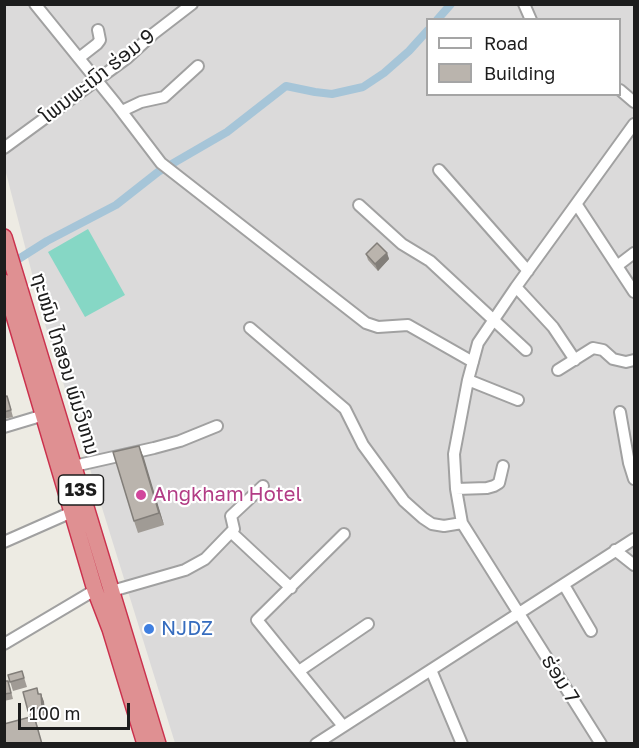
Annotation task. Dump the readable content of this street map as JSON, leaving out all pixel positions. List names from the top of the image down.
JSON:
{
  "streets": {
    "highway": ["ຖະໜົນ ໄກສອນ ພົມວິຫານ", "13S"],
    "street": ["ໂພນພະເນົາ ຮ່ອມ 9", "ຮ່ອມ 7"]
  },
  "places": ["Angkham Hotel", "NJDZ"],
  "legend": ["Road", "Building"],
  "scale_bar": "100 m"
}
